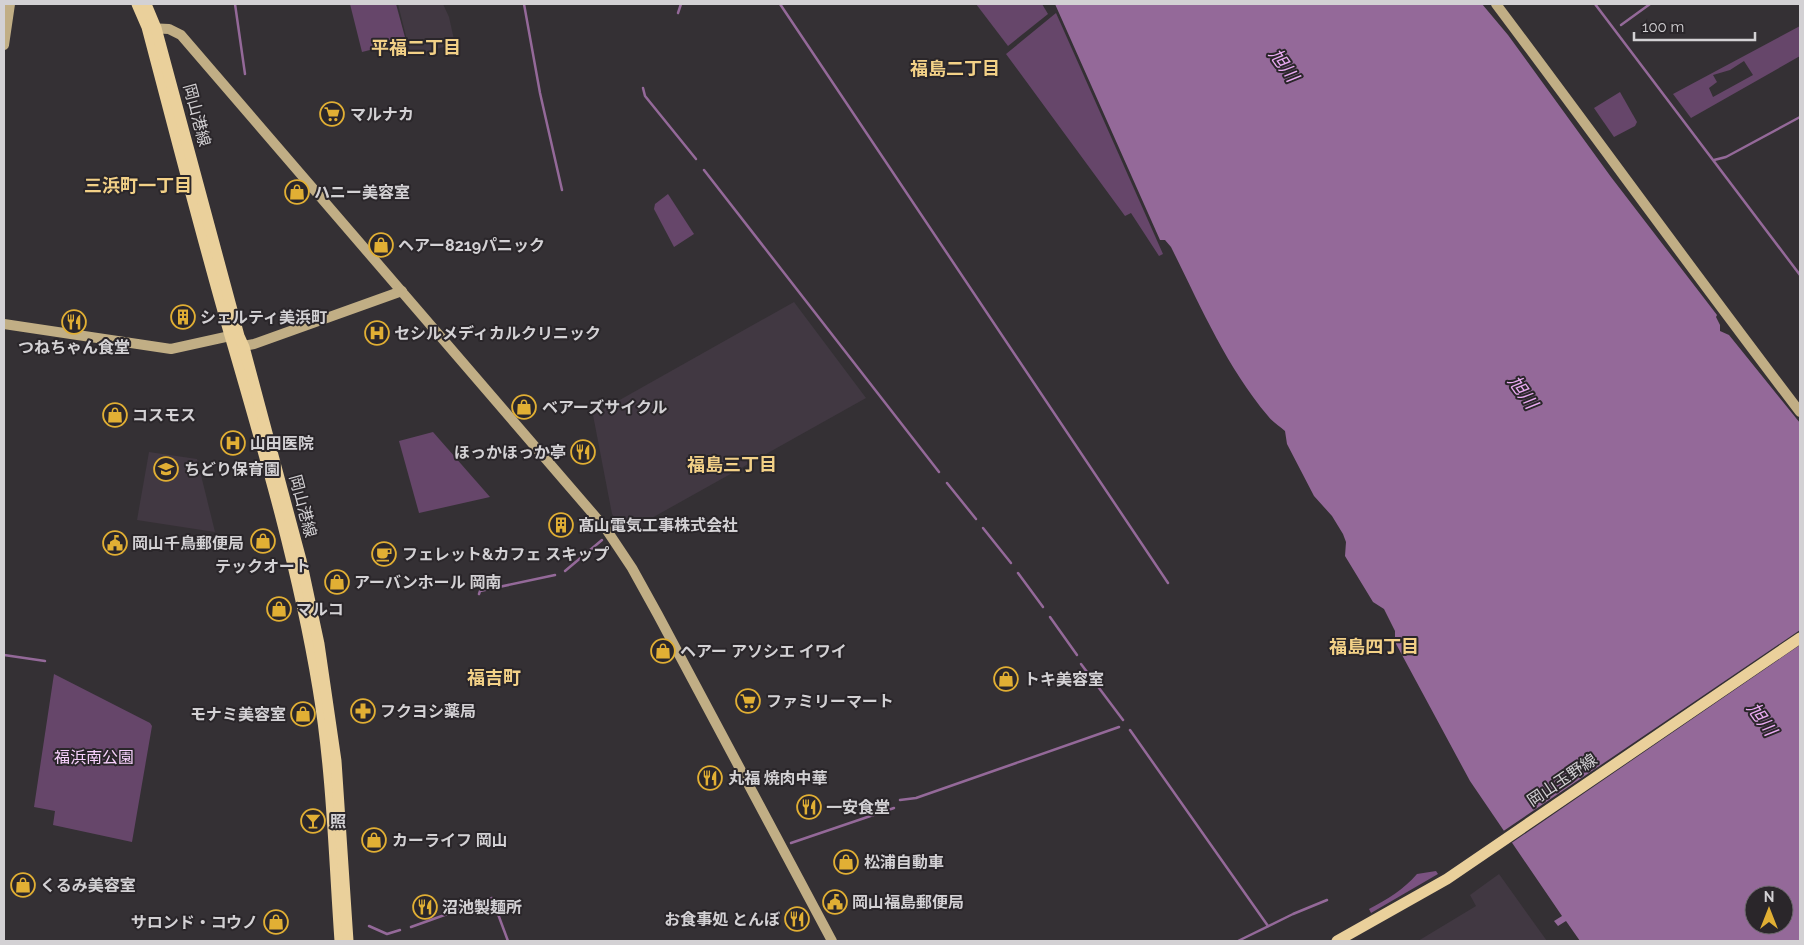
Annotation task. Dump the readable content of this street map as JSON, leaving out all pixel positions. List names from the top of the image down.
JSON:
{
  "streets": {
    "main road": ["岡山港線", "岡山玉野線"]
  },
  "districts": [
    "平福二丁目",
    "福島二丁目",
    "三浜町一丁目",
    "福島三丁目",
    "福島四丁目",
    "福吉町"
  ],
  "water": ["旭川"],
  "parks": ["福浜南公園"],
  "places": {
    "supermarket": ["マルナカ", "ファミリーマート"],
    "shop": [
      "ハニー美容室",
      "ヘアー8219パニック",
      "ベアーズサイクル",
      "コスモス",
      "テックオート",
      "アーバンホール 岡南",
      "マルコ",
      "ヘアー アソシエ イワイ",
      "トキ美容室",
      "モナミ美容室",
      "カーライフ 岡山",
      "松浦自動車",
      "くるみ美容室",
      "サロンド・コウノ"
    ],
    "building": ["シェルティ美浜町", "髙山電気工事株式会社"],
    "restaurant": [
      "つねちゃん食堂",
      "ほっかほっか亭",
      "丸福 焼肉中華",
      "一安食堂",
      "沼池製麺所",
      "お食事処 とんぼ"
    ],
    "hospital": ["セシルメディカルクリニック", "山田医院"],
    "school or university": ["ちどり保育園"],
    "public building": ["岡山千鳥郵便局", "岡山福島郵便局"],
    "cafe": ["フェレット&カフェ スキップ"],
    "pharmacy": ["フクヨシ薬局"],
    "bar": ["照"]
  },
  "scale_bar": "100 m",
  "north": "top"
}
